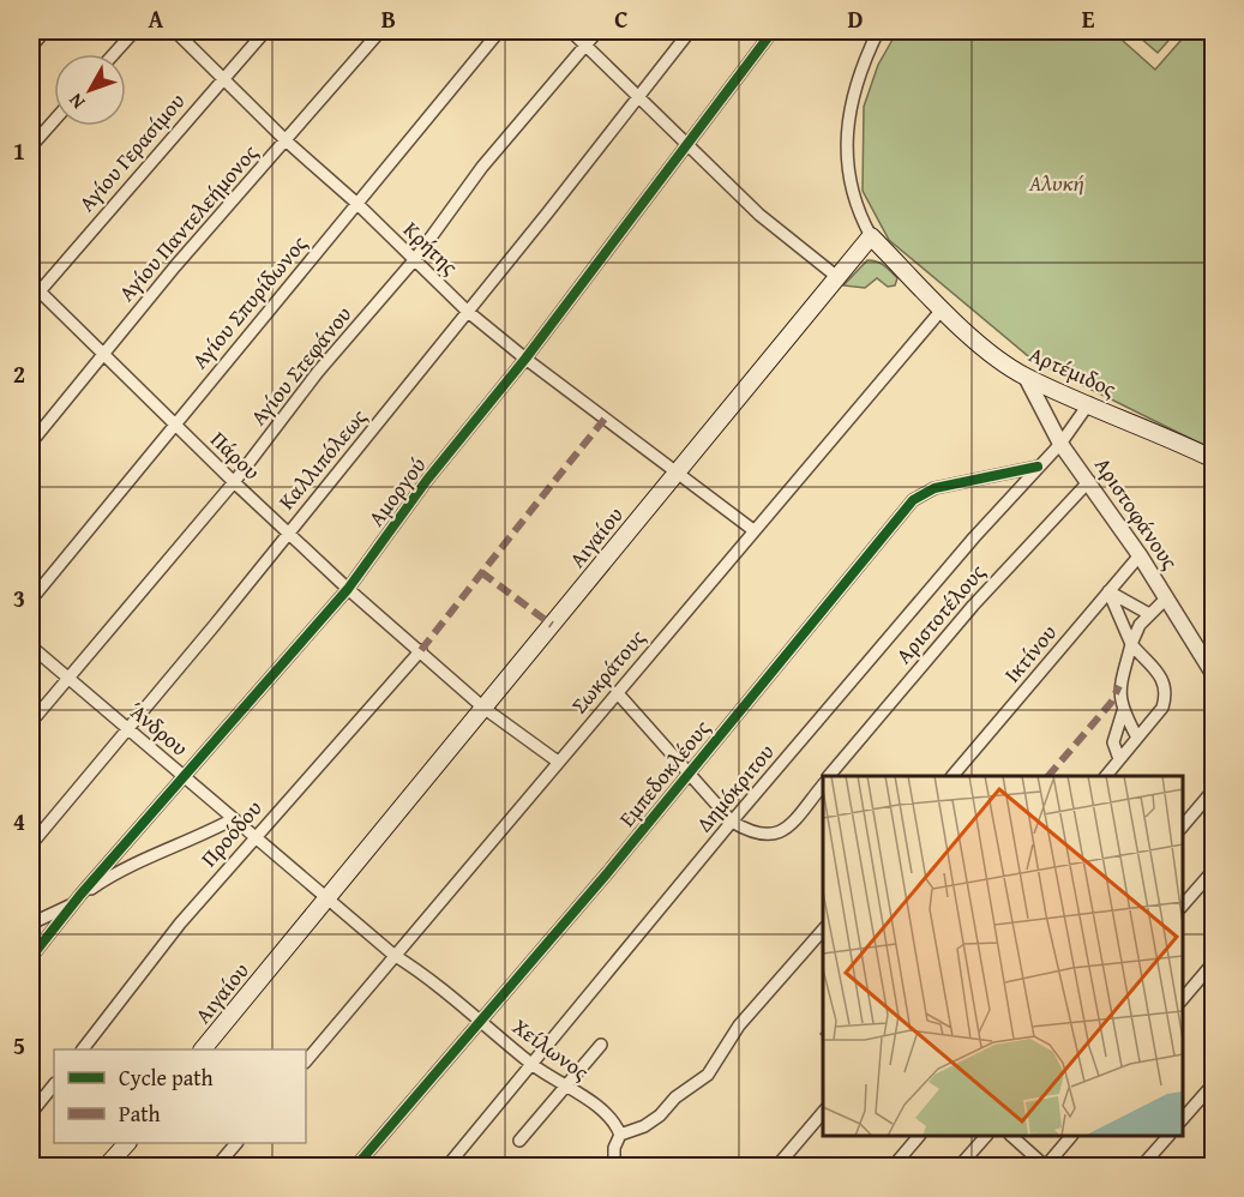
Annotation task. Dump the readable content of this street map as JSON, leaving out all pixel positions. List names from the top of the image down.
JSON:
{
  "streets": {
    "main road": ["Αρτέμιδος", "Αιγαίου"],
    "street": [
      "Αγίου Γερασίμου",
      "Αγίου Παντελεήμονος",
      "Κρήτης",
      "Αγίου Σπυρίδωνος",
      "Αγίου Στεφάνου",
      "Πάρου",
      "Καλλιπόλεως",
      "Αμοργού",
      "Αριστοφάνους",
      "Αριστοτέλους",
      "Ικτίνου",
      "Σωκράτους",
      "Άνδρου",
      "Εμπεδοκλέους",
      "Δημόκριτου",
      "Προόδου",
      "Χείλωνος"
    ]
  },
  "crossings": [
    ["Αγίου Γερασίμου", "Κρήτης"],
    ["Αγίου Γερασίμου", "Πάρου"],
    ["Αγίου Παντελεήμονος", "Κρήτης"],
    ["Αγίου Παντελεήμονος", "Πάρου"],
    ["Κρήτης", "Αγίου Σπυρίδωνος"],
    ["Κρήτης", "Αγίου Στεφάνου"],
    ["Κρήτης", "Καλλιπόλεως"],
    ["Κρήτης", "Αμοργού"],
    ["Κρήτης", "Αιγαίου"],
    ["Κρήτης", "Σωκράτους"],
    ["Αγίου Σπυρίδωνος", "Πάρου"],
    ["Αγίου Στεφάνου", "Πάρου"],
    ["Αγίου Στεφάνου", "Άνδρου"],
    ["Αρτέμιδος", "Αριστοφάνους"],
    ["Αρτέμιδος", "Αιγαίου"],
    ["Αρτέμιδος", "Σωκράτους"],
    ["Αρτέμιδος", "Δημόκριτου"],
    ["Πάρου", "Καλλιπόλεως"],
    ["Πάρου", "Αμοργού"],
    ["Πάρου", "Αιγαίου"],
    ["Πάρου", "Σωκράτους"],
    ["Πάρου", "Προόδου"],
    ["Καλλιπόλεως", "Άνδρου"],
    ["Αμοργού", "Άνδρου"],
    ["Αριστοφάνους", "Αριστοτέλους"],
    ["Αριστοφάνους", "Ικτίνου"],
    ["Αριστοφάνους", "Δημόκριτου"],
    ["Αιγαίου", "Άνδρου"],
    ["Αιγαίου", "Χείλωνος"],
    ["Αριστοτέλους", "Δημόκριτου"],
    ["Σωκράτους", "Χείλωνος"],
    ["Άνδρου", "Προόδου"],
    ["Άνδρου", "Χείλωνος"],
    ["Εμπεδοκλέους", "Δημόκριτου"],
    ["Εμπεδοκλέους", "Χείλωνος"],
    ["Δημόκριτου", "Χείλωνος"]
  ],
  "parks": ["Αλυκή"],
  "legend": ["Cycle path", "Path"],
  "north": "bottom left",
  "grid": {
    "columns": [
      "A",
      "B",
      "C",
      "D",
      "E"
    ],
    "rows": [
      "1",
      "2",
      "3",
      "4",
      "5"
    ]
  }
}
